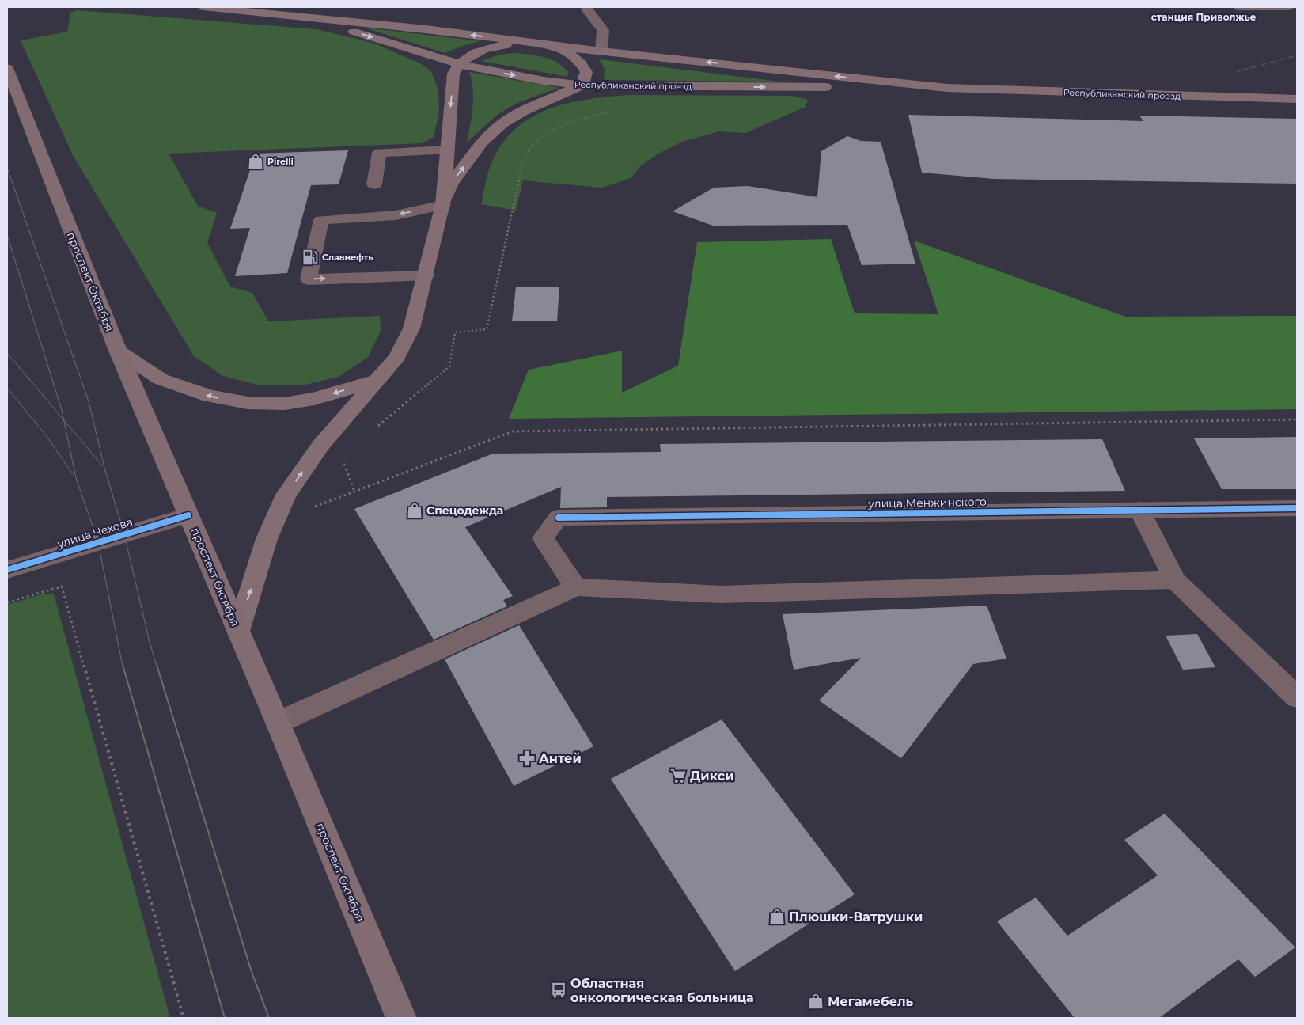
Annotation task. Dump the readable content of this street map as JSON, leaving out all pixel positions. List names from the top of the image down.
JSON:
{
  "streets": {
    "main road": ["Республиканский проезд", "проспект Октября"],
    "street": ["улица Менжинского", "улица Чехова"]
  },
  "crossings": [
    ["проспект Октября", "улица Чехова"]
  ],
  "districts": ["станция Приволжье"],
  "places": {
    "shop": [
      "Pirelli",
      "Спецодежда",
      "Плюшки-Ватрушки",
      "Мегамебель"
    ],
    "fuel station": ["Славнефть"],
    "pharmacy": ["Антей"],
    "supermarket": ["Дикси"],
    "bus stop": ["Областная онкологическая больница"]
  }
}
